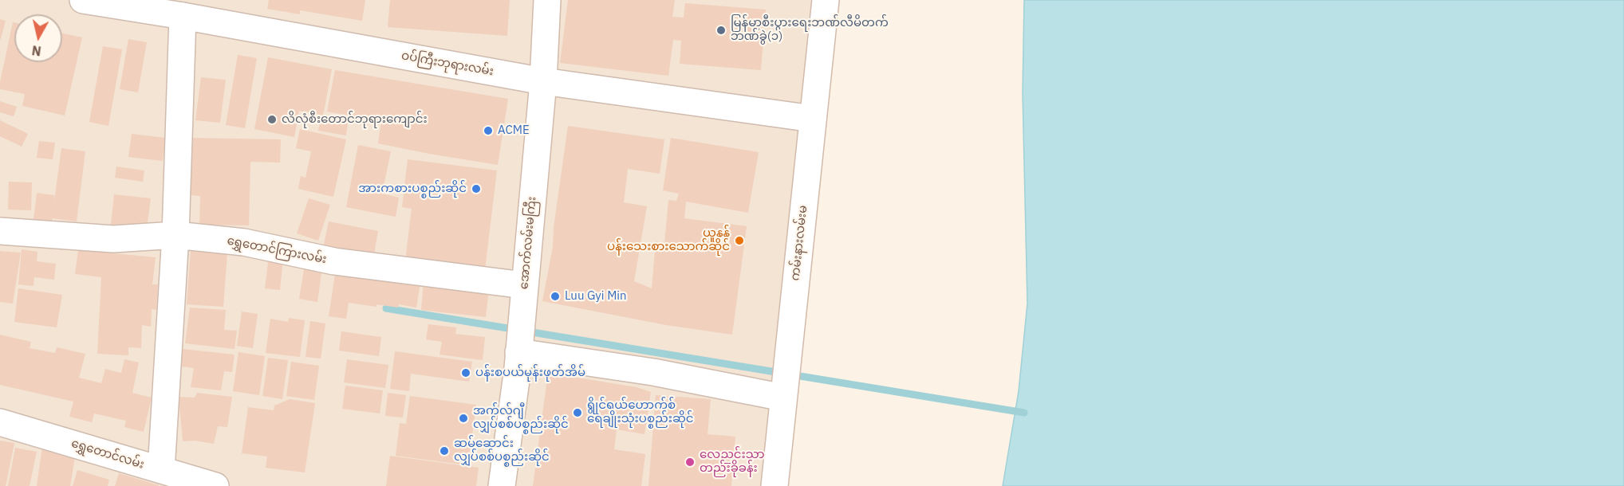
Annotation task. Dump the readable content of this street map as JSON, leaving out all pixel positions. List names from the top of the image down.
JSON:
{
  "streets": {
    "street": [
      "ဝပ်ကြီးဘုရားလမ်း",
      "အောက်လမ်းမကြီး",
      "ကမ်းနားလမ်းမ",
      "ရွှေတောင်ကြားလမ်း",
      "ရွှေတောင်လမ်း"
    ]
  },
  "crossings": [
    ["ဝပ်ကြီးဘုရားလမ်း", "အောက်လမ်းမကြီး"],
    ["ဝပ်ကြီးဘုရားလမ်း", "ကမ်းနားလမ်းမ"],
    ["အောက်လမ်းမကြီး", "ရွှေတောင်ကြားလမ်း"]
  ],
  "places": [
    "မြန်မာ့စီးပွားရေးဘဏ်လီမိတက် ဘဏ်ခွဲ(၁)",
    "လိလုံစီးတောင်ဘုရားကျောင်း",
    "ACME",
    "အားကစားပစ္စည်းဆိုင်",
    "ယူနန် ပန်းသေးစားသောက်ဆိုင်",
    "Luu Gyi Min",
    "ပန်းစပယ်မုန်းဖုတ်အိမ်",
    "ရွိုင်ရယ်ဟောက်စ် ရေချိုးသုံးပစ္စည်းဆိုင်",
    "အက်လ်ဂျီ လျှပ်စစ်ပစ္စည်းဆိုင်",
    "ဆမ်ဆောင်း လျှပ်စစ်ပစ္စည်းဆိုင်",
    "လေညင်းသာ တည်းခိုခန်း"
  ],
  "north": "bottom"
}
